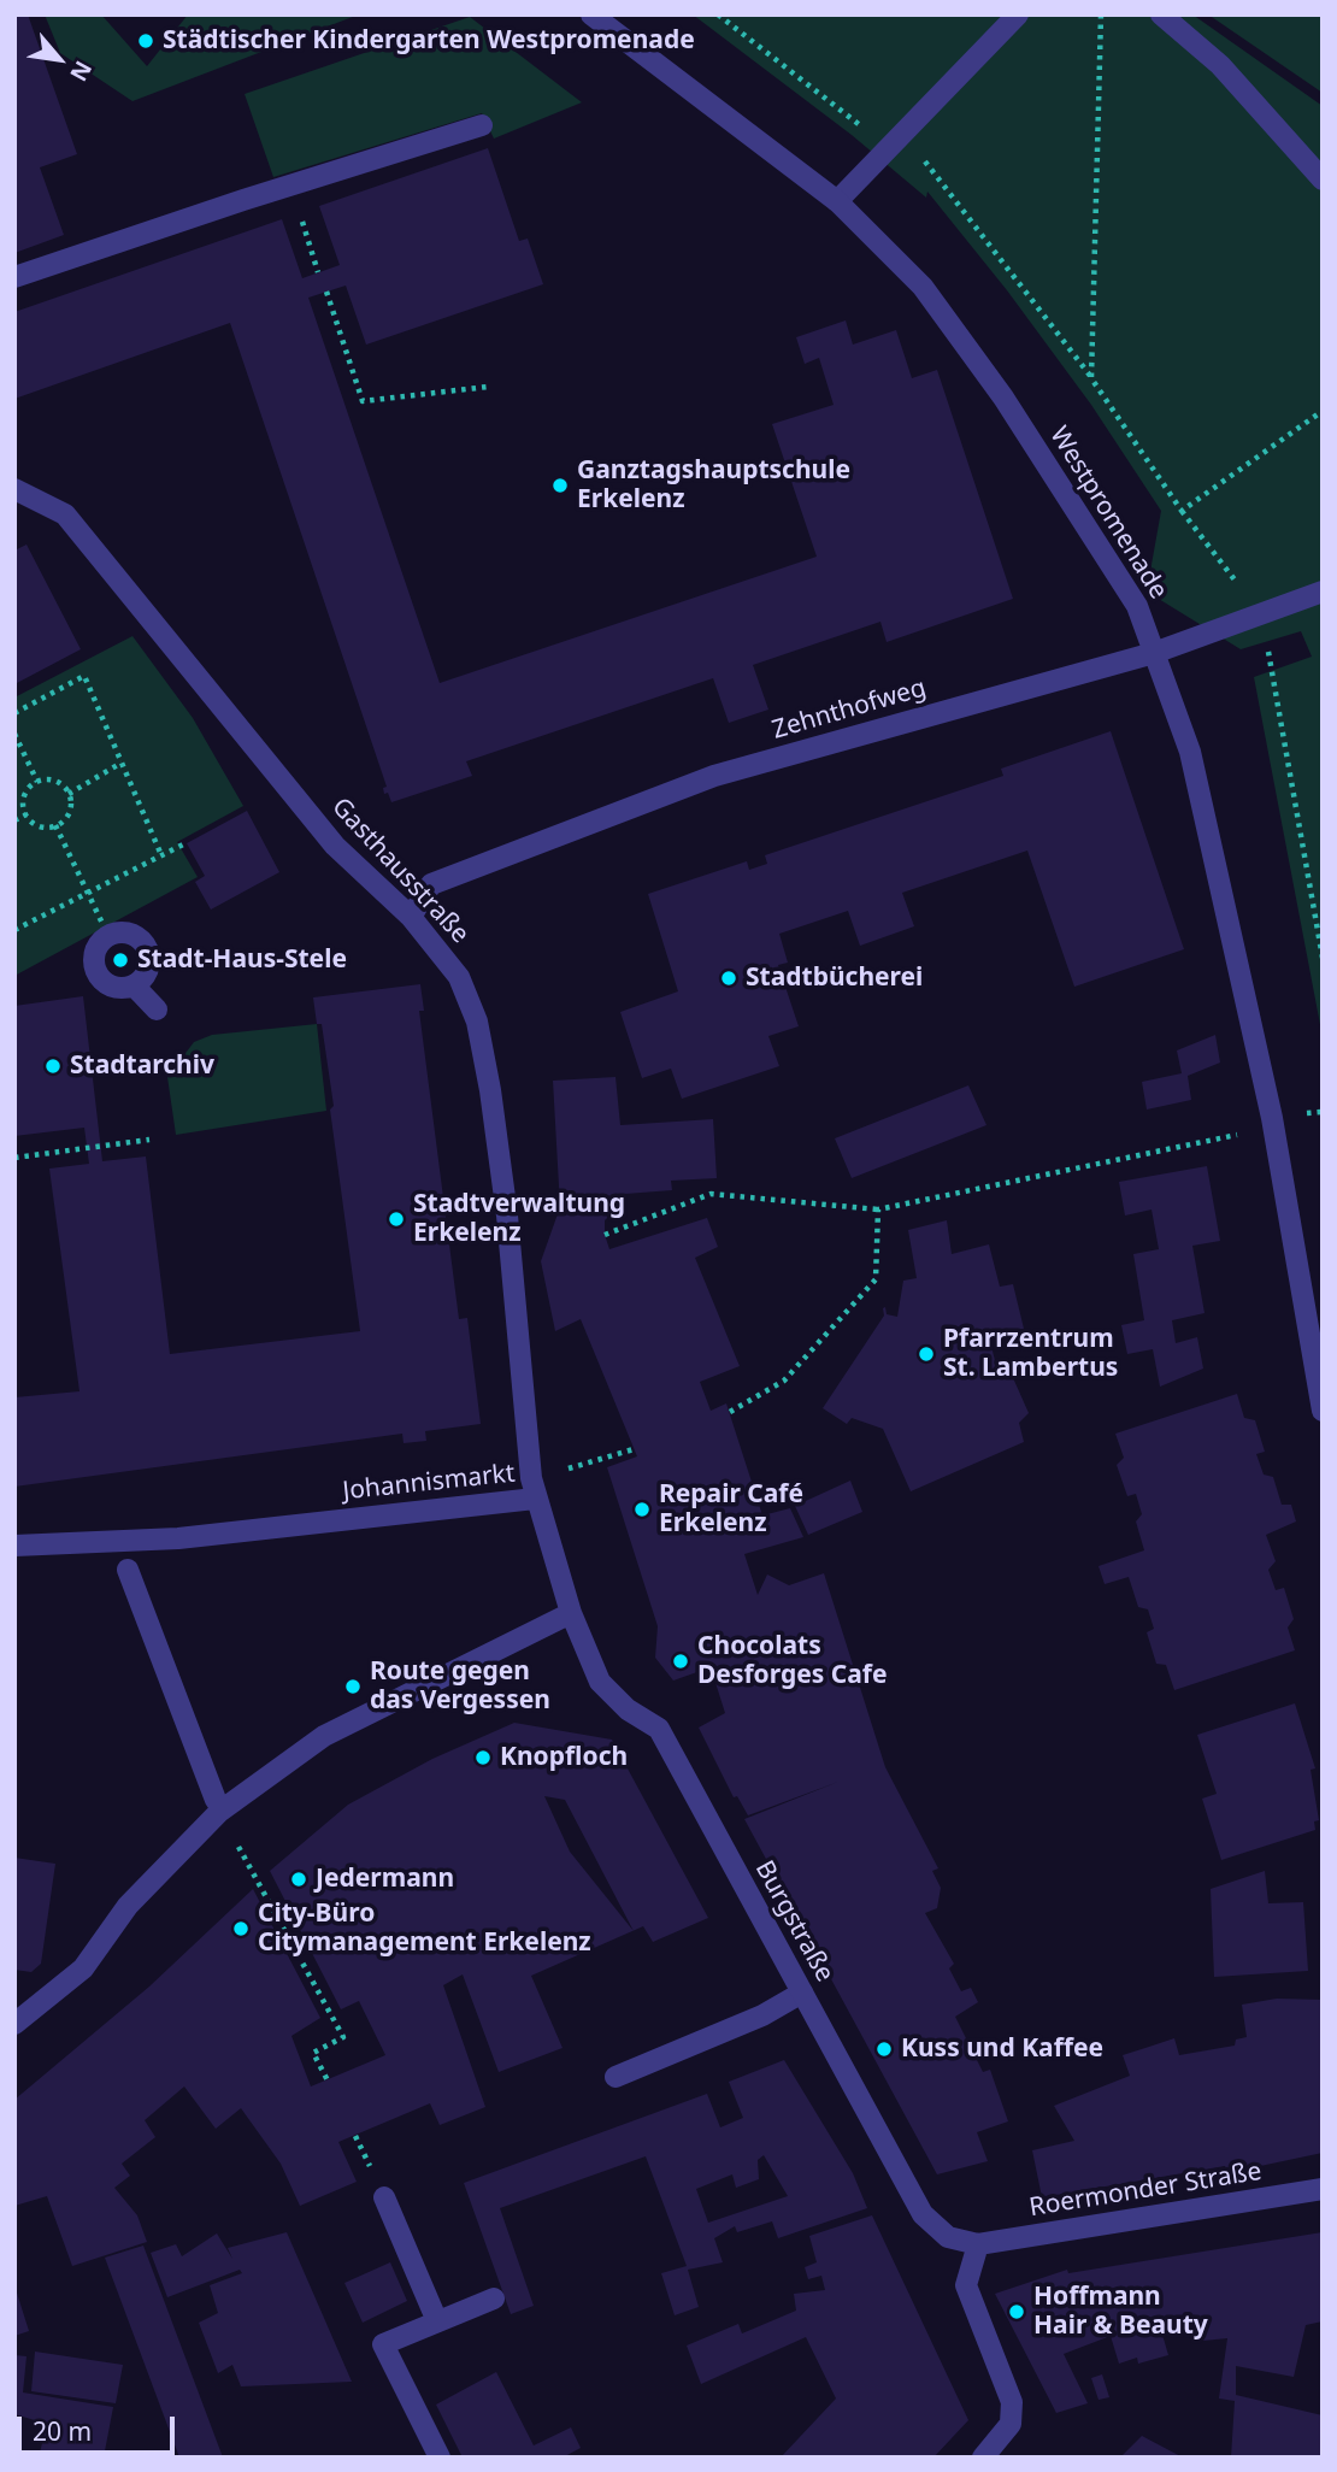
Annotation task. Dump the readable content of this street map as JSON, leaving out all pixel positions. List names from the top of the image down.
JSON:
{
  "streets": {
    "street": [
      "Westpromenade",
      "Zehnthofweg",
      "Gasthausstraße",
      "Johannismarkt",
      "Burgstraße",
      "Roermonder Straße"
    ]
  },
  "crossings": [
    ["Westpromenade", "Zehnthofweg"],
    ["Zehnthofweg", "Gasthausstraße"],
    ["Gasthausstraße", "Johannismarkt"],
    ["Johannismarkt", "Burgstraße"],
    ["Burgstraße", "Roermonder Straße"]
  ],
  "places": [
    "Städtischer Kindergarten Westpromenade",
    "Ganztagshauptschule Erkelenz",
    "Stadt-Haus-Stele",
    "Stadtbücherei",
    "Stadtarchiv",
    "Stadtverwaltung Erkelenz",
    "Pfarrzentrum St. Lambertus",
    "Repair Café Erkelenz",
    "Chocolats Desforges Cafe",
    "Route gegen das Vergessen",
    "Knopfloch",
    "Jedermann",
    "City-Büro Citymanagement Erkelenz",
    "Kuss und Kaffee",
    "Hoffmann Hair & Beauty"
  ],
  "scale_bar": "20 m",
  "north": "bottom right"
}
